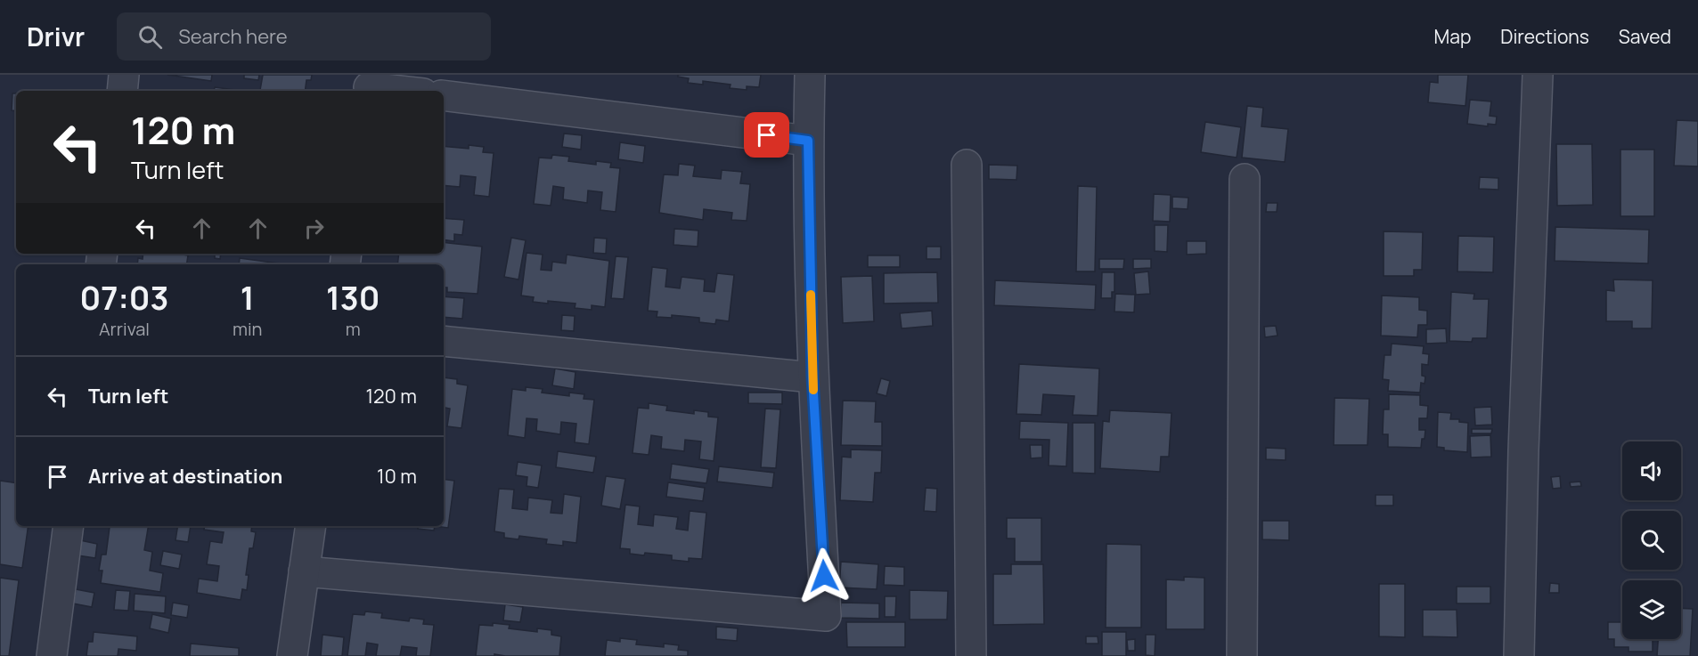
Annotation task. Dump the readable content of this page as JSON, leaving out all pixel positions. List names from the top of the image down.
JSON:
{
  "page": {
    "header": "Drivr",
    "search": "Search here",
    "nav": ["Map", "Directions", "Saved"],
    "turn": ["120 m", "Turn left"],
    "eta": [
      "07:03",
      "Arrival",
      "1",
      "min",
      "130",
      "m"
    ],
    "list": [
      {
        "name": "Turn left",
        "value": "120 m"
      },
      {
        "name": "Arrive at destination",
        "value": "10 m"
      }
    ]
  }
}
